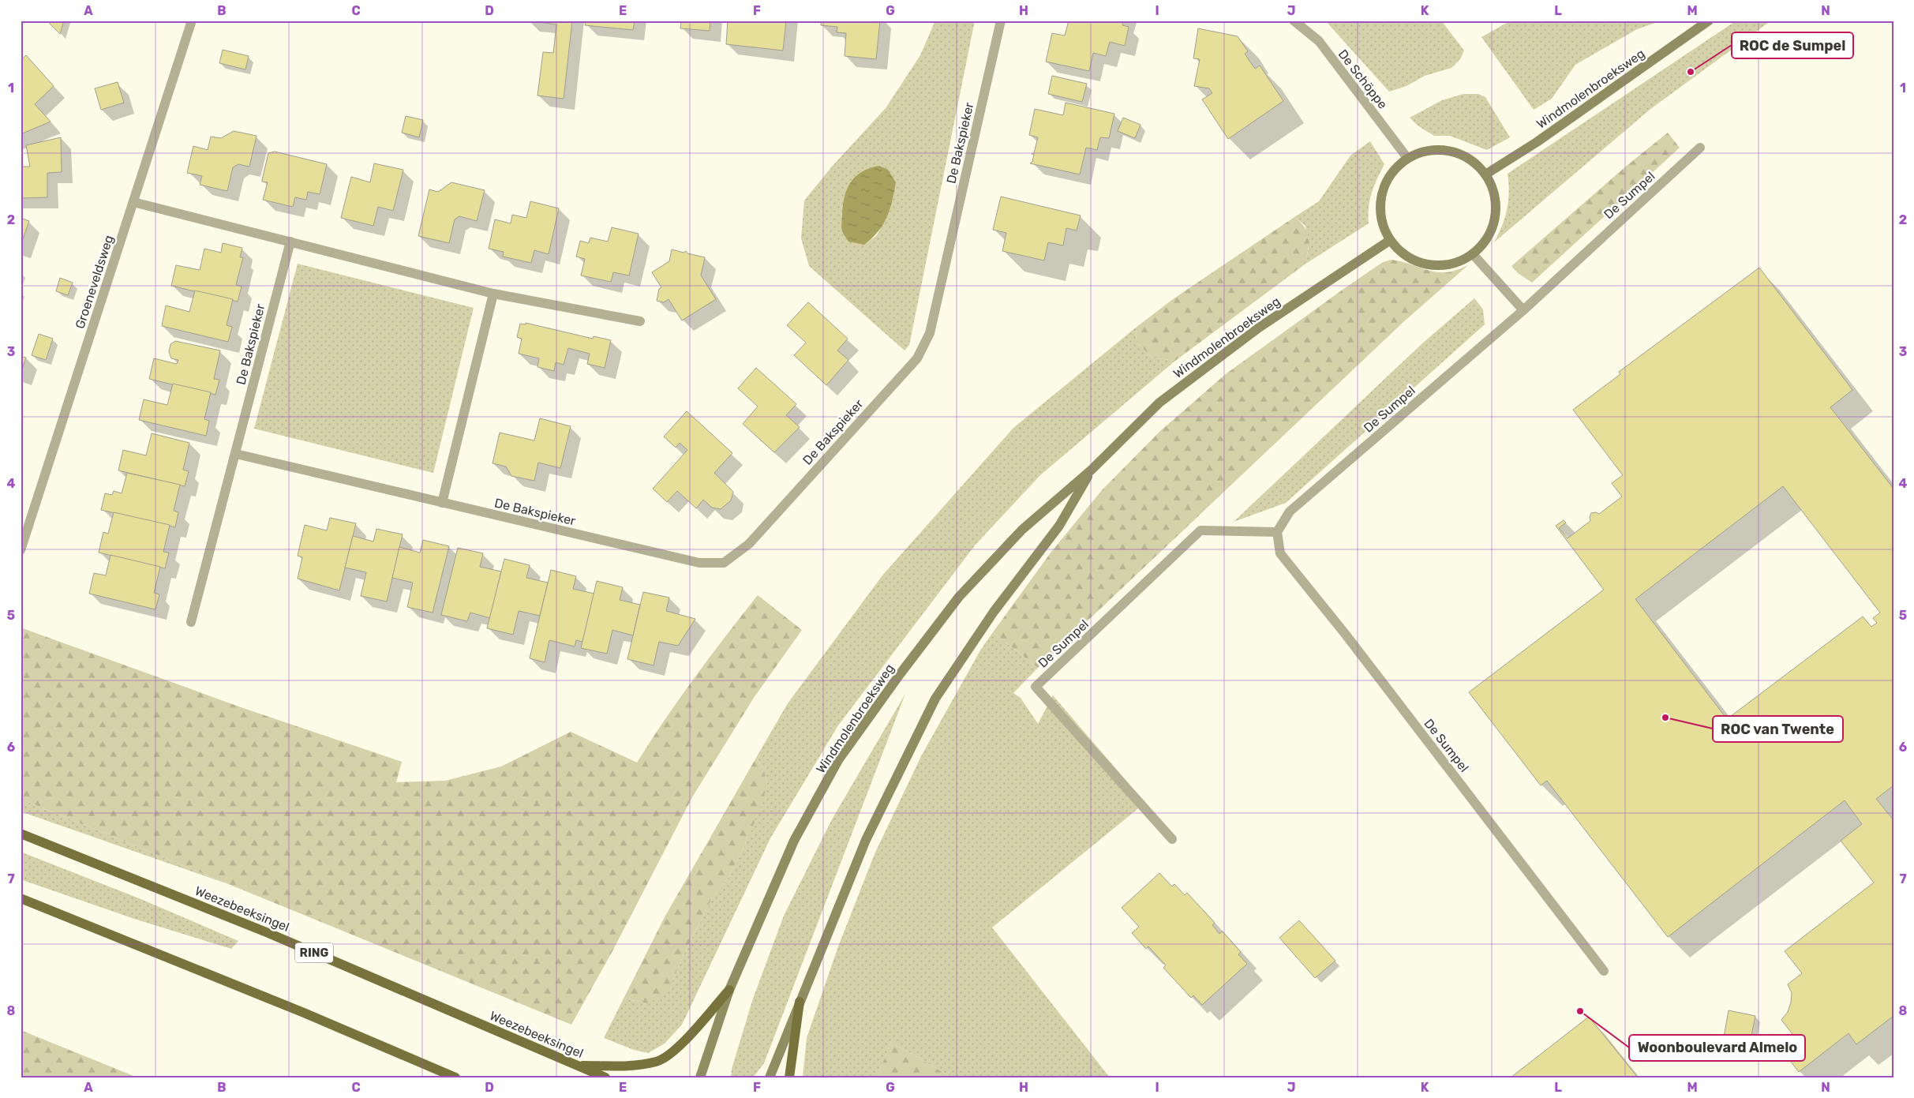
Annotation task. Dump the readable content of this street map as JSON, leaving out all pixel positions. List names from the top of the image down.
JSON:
{
  "streets": {
    "main road": ["Weezebeeksingel", "RING"],
    "street": [
      "De Schöppe",
      "Windmolenbroeksweg",
      "De Bakspieker",
      "De Sumpel",
      "Groeneveldsweg"
    ]
  },
  "crossings": [
    ["De Schöppe", "Windmolenbroeksweg"]
  ],
  "places": ["ROC de Sumpel", "ROC van Twente", "Woonboulevard Almelo"],
  "grid": {
    "columns": [
      "A",
      "B",
      "C",
      "D",
      "E",
      "F",
      "G",
      "H",
      "I",
      "J",
      "K",
      "L",
      "M",
      "N"
    ],
    "rows": [
      "1",
      "2",
      "3",
      "4",
      "5",
      "6",
      "7",
      "8"
    ]
  }
}
